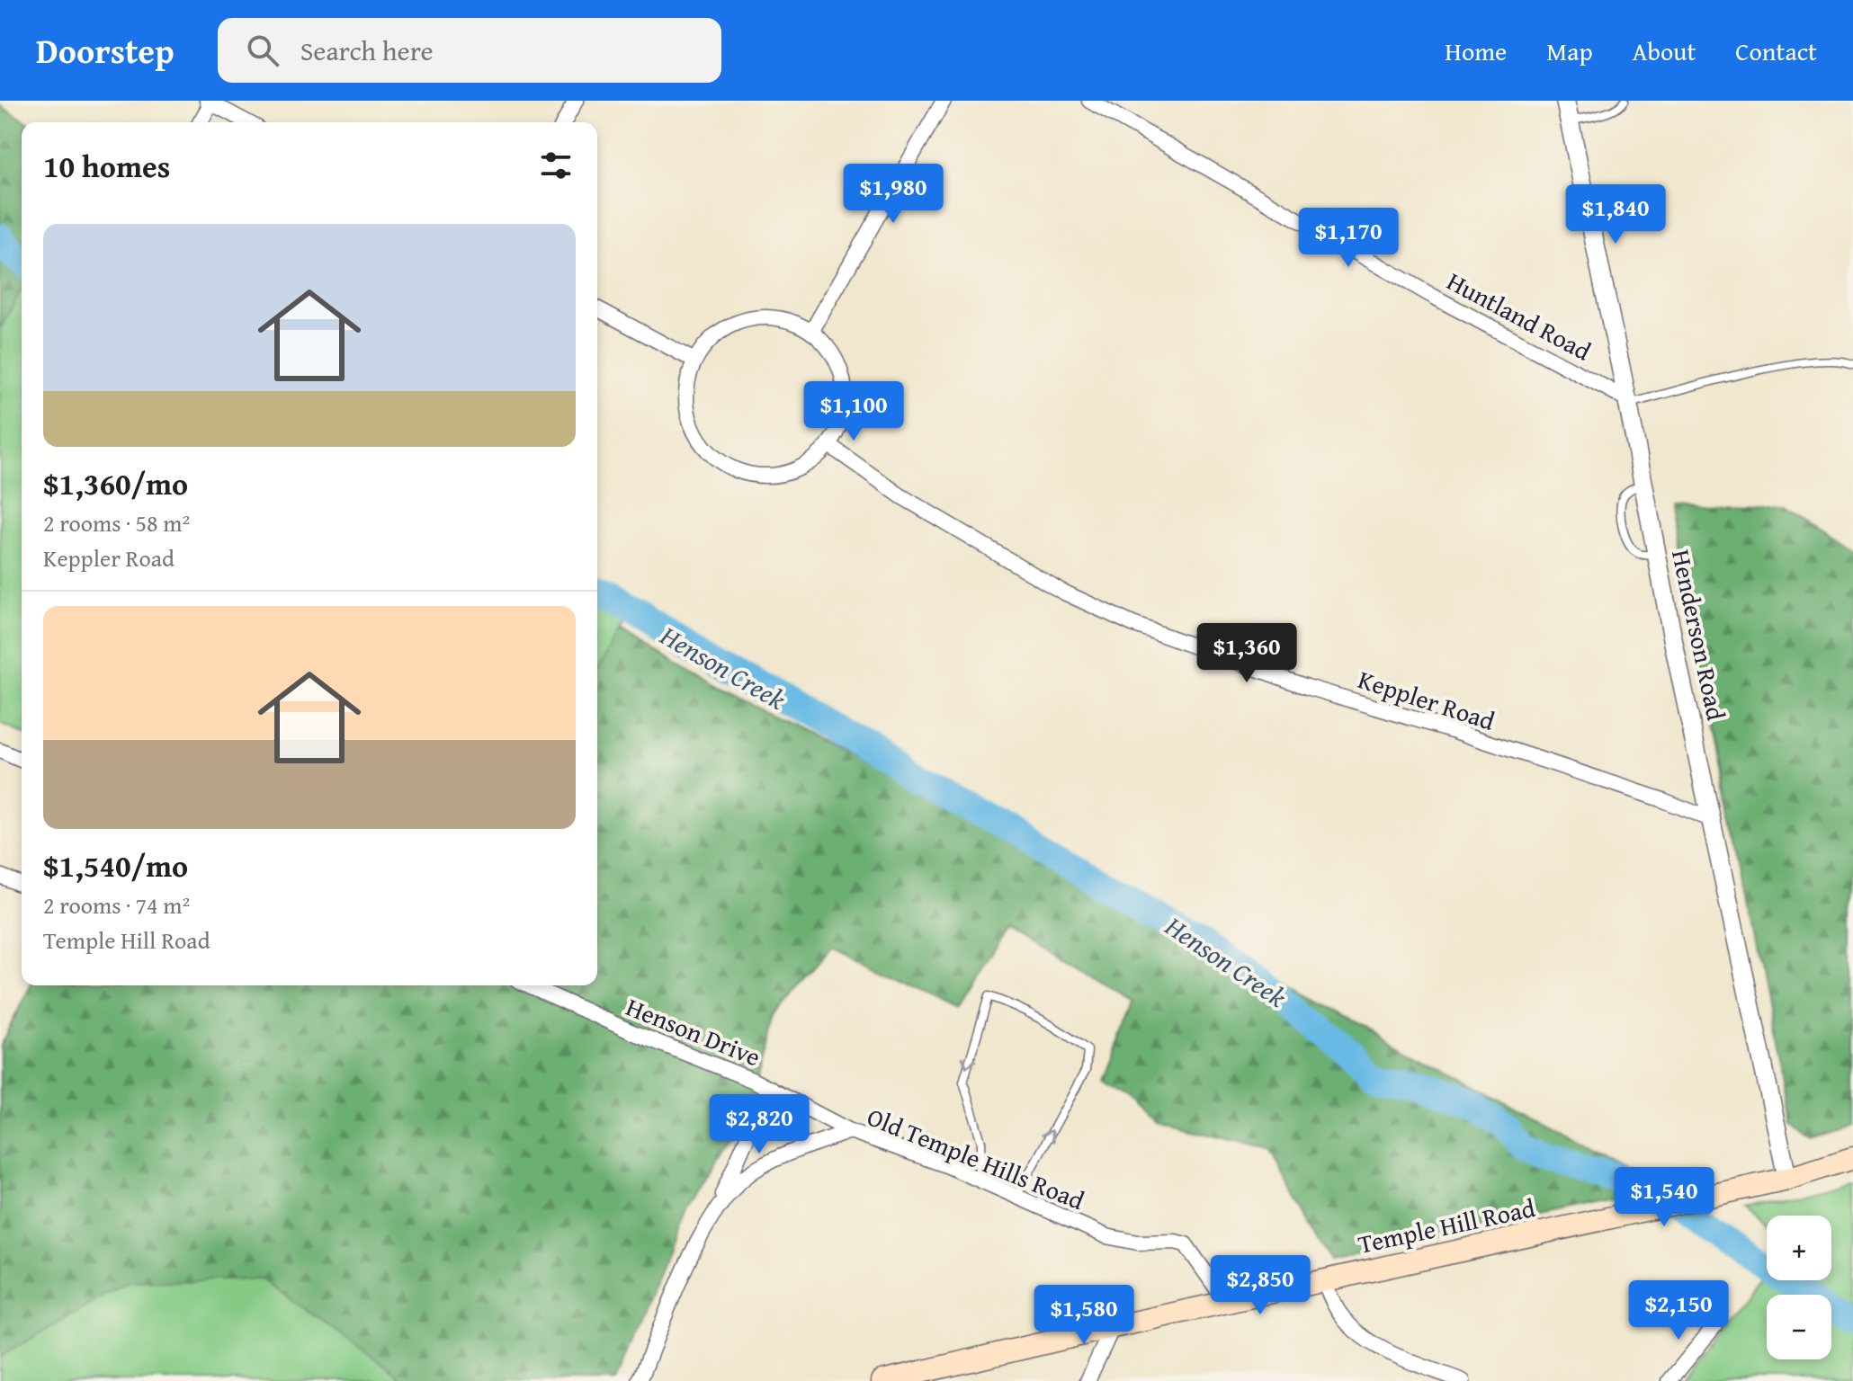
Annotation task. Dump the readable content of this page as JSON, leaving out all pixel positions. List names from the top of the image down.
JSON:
{
  "streets": {
    "main road": ["Temple Hill Road"],
    "street": [
      "Huntland Road",
      "Henderson Road",
      "Keppler Road",
      "Henson Drive",
      "Old Temple Hills Road"
    ]
  },
  "crossings": [
    ["Huntland Road", "Henderson Road"],
    ["Henderson Road", "Keppler Road"],
    ["Henderson Road", "Temple Hill Road"],
    ["Henson Drive", "Old Temple Hills Road"],
    ["Old Temple Hills Road", "Temple Hill Road"]
  ],
  "water": ["Henson Creek"],
  "page": {
    "header": "Doorstep",
    "search": "Search here",
    "nav": [
      "Home",
      "Map",
      "About",
      "Contact"
    ],
    "heading": "10 homes",
    "price": [
      "$1,980",
      "$1,840",
      "$1,170",
      "$1,100",
      "$1,360",
      "$2,820",
      "$1,540",
      "$2,850",
      "$2,150",
      "$1,580"
    ],
    "list": [
      {
        "name": "$1,360/mo",
        "note": "2 rooms · 58 m² · Keppler Road"
      },
      {
        "name": "$1,540/mo",
        "note": "2 rooms · 74 m² · Temple Hill Road"
      }
    ],
    "map_buttons": ["+", "−"]
  }
}
